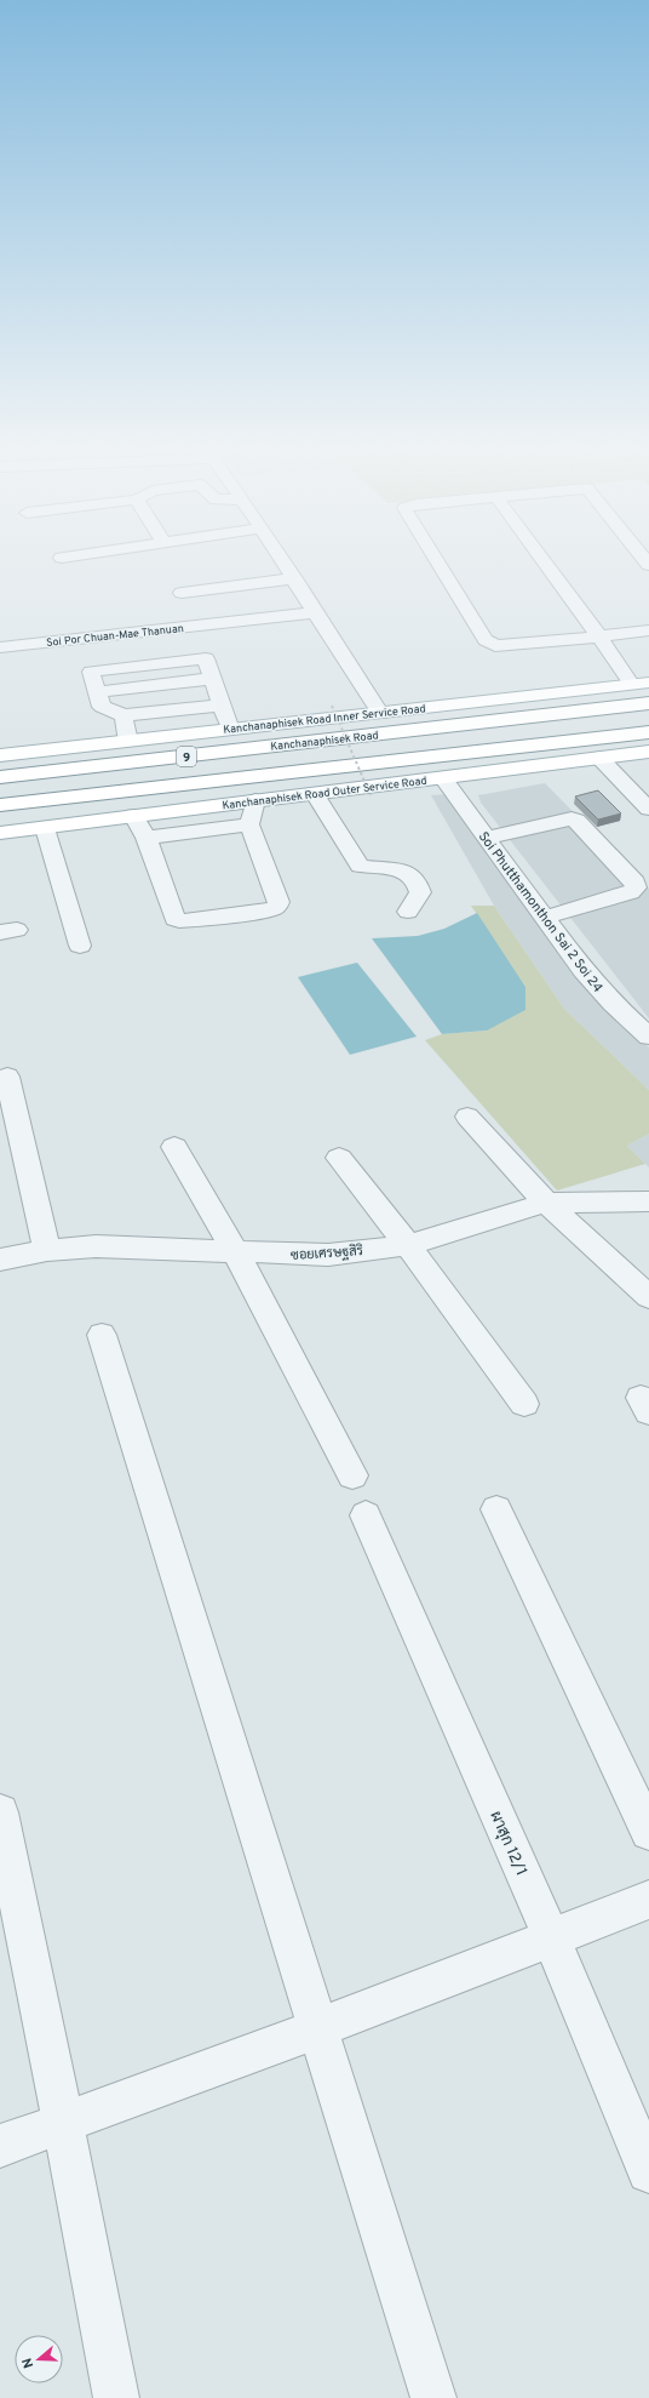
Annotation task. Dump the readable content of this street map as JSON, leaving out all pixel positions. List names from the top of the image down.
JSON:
{
  "streets": {
    "main road": [
      "Kanchanaphisek Road Inner Service Road",
      "Kanchanaphisek Road",
      "9",
      "Kanchanaphisek Road Outer Service Road"
    ],
    "street": [
      "Soi Por Chuan-Mae Thanuan",
      "Soi Phutthamonthon Sai 2 Soi 24",
      "ซอยเศรษฐสิริ",
      "ผาสุก 12/1"
    ]
  },
  "crossings": [
    ["Kanchanaphisek Road Outer Service Road", "Soi Phutthamonthon Sai 2 Soi 24"]
  ],
  "north": "left"
}
